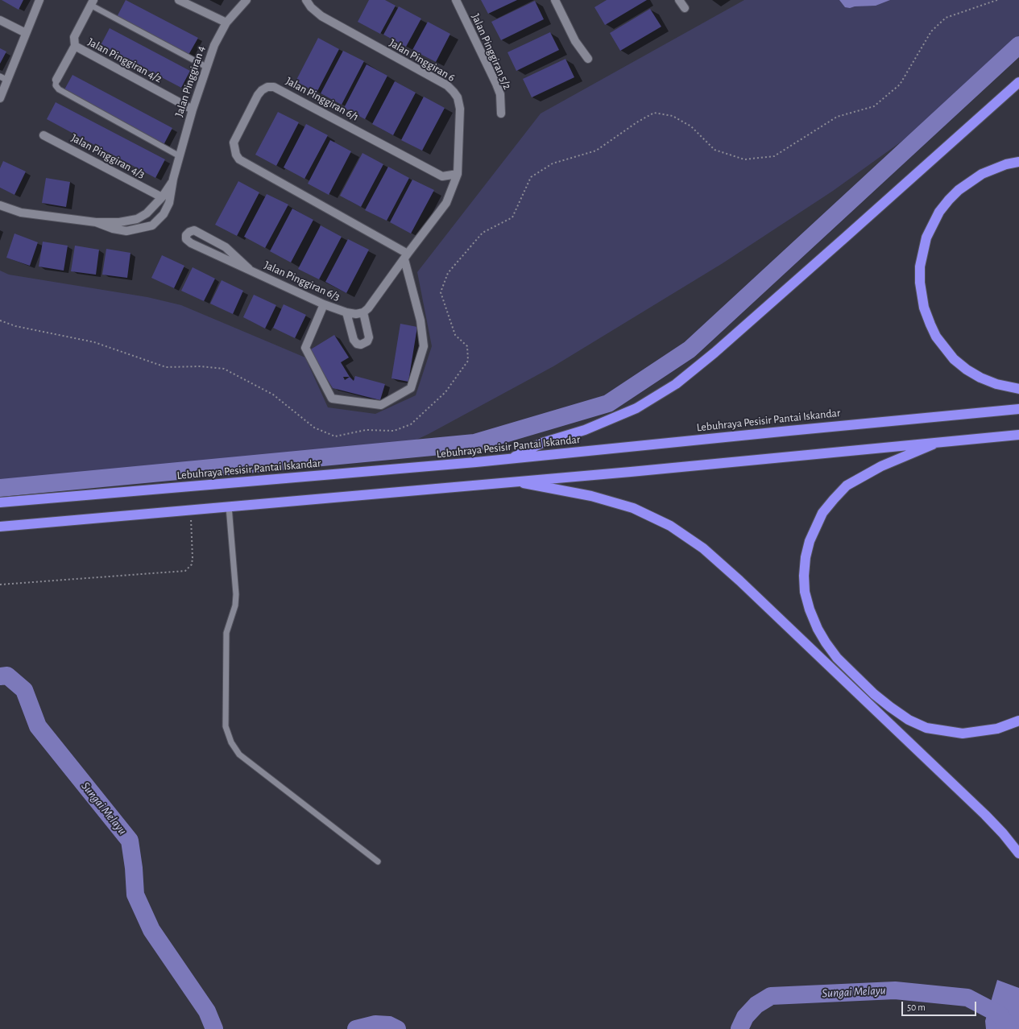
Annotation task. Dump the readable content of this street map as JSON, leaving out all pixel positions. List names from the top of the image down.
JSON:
{
  "streets": {
    "highway": ["Lebuhraya Pesisir Pantai Iskandar"],
    "street": [
      "Jalan Pinggiran 5/2",
      "Jalan Pinggiran 4/2",
      "Jalan Pinggiran 6",
      "Jalan Pinggiran 4",
      "Jalan Pinggiran 6/1",
      "Jalan Pinggiran 4/3",
      "Jalan Pinggiran 6/3"
    ]
  },
  "crossings": [
    ["Jalan Pinggiran 4/2", "Jalan Pinggiran 4"],
    ["Jalan Pinggiran 6", "Jalan Pinggiran 6/1"],
    ["Jalan Pinggiran 6", "Jalan Pinggiran 6/3"],
    ["Jalan Pinggiran 4", "Jalan Pinggiran 4/3"]
  ],
  "water": ["Sungai Melayu"],
  "scale_bar": "50 m"
}
